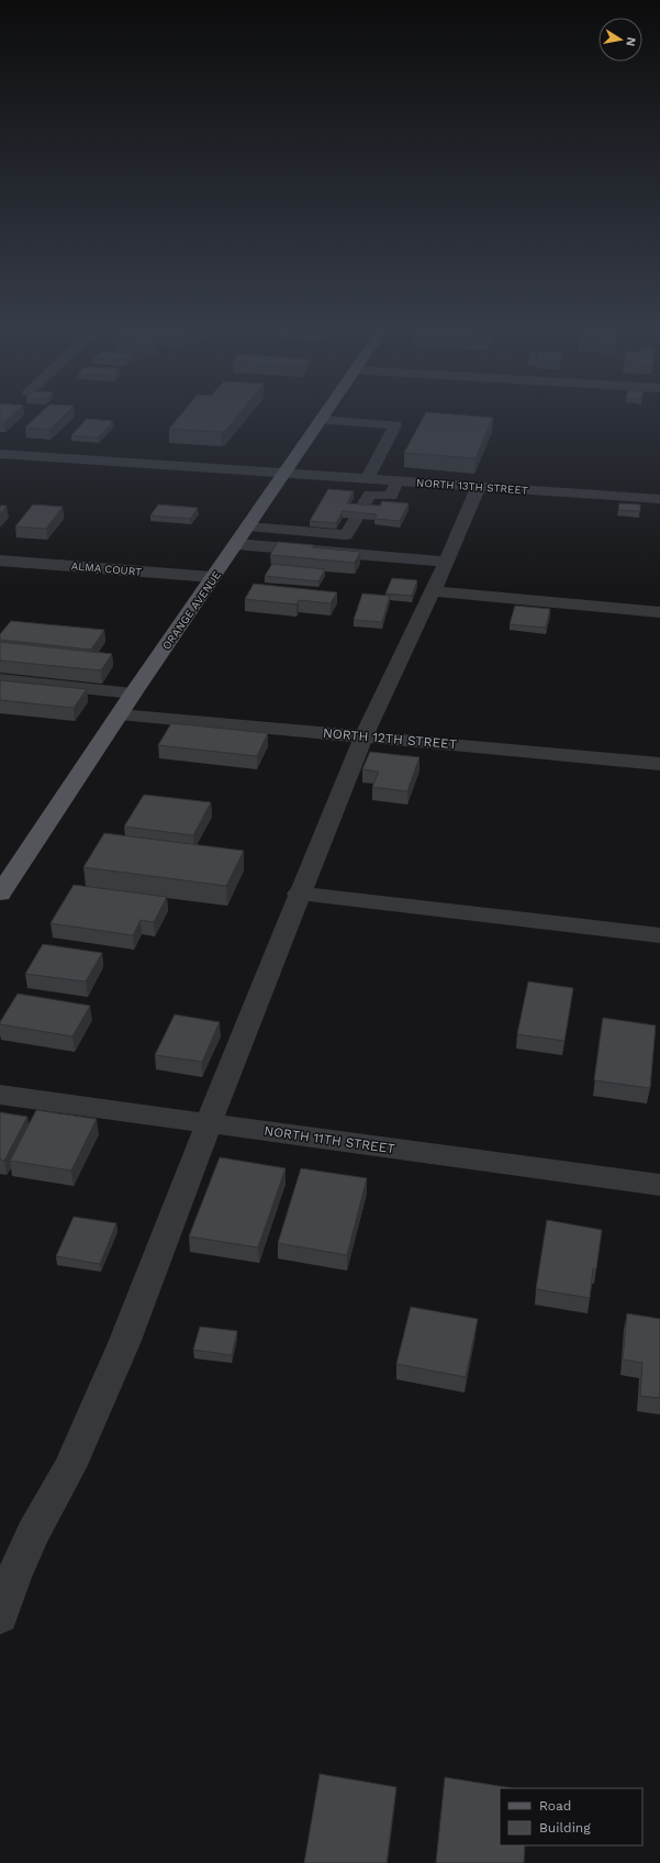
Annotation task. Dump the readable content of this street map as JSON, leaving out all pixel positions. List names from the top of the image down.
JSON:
{
  "streets": {
    "main road": ["ORANGE AVENUE"],
    "street": [
      "NORTH 13TH STREET",
      "ALMA COURT",
      "NORTH 12TH STREET",
      "NORTH 11TH STREET"
    ]
  },
  "crossings": [
    ["ALMA COURT", "ORANGE AVENUE"],
    ["ORANGE AVENUE", "NORTH 12TH STREET"]
  ],
  "legend": ["Road", "Building"],
  "north": "right"
}
